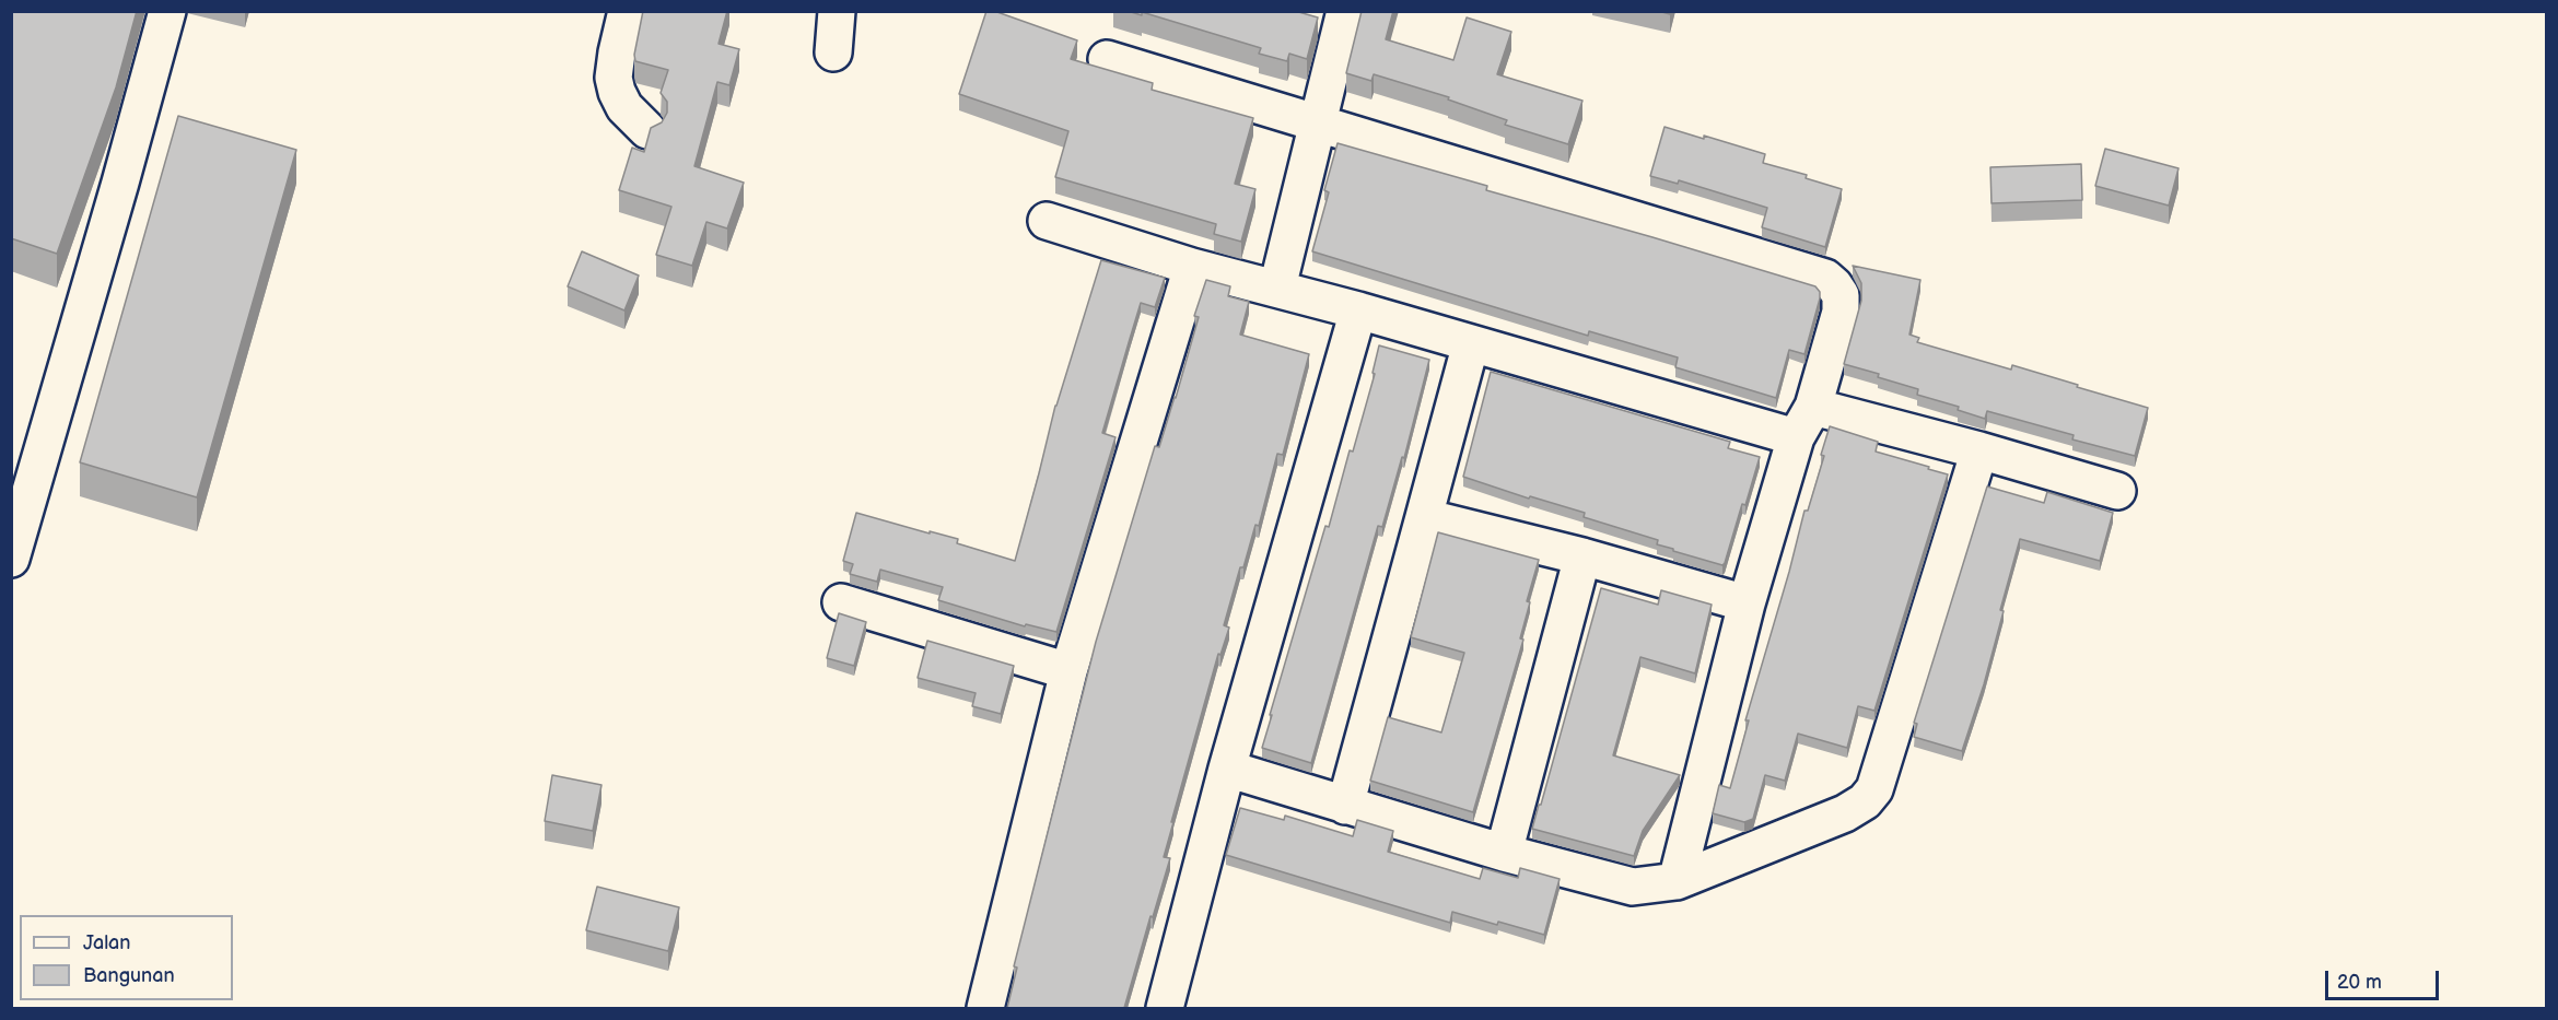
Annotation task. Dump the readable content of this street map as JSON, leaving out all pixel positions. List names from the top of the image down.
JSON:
{
  "legend": ["Jalan", "Bangunan"],
  "scale_bar": "20 m"
}
